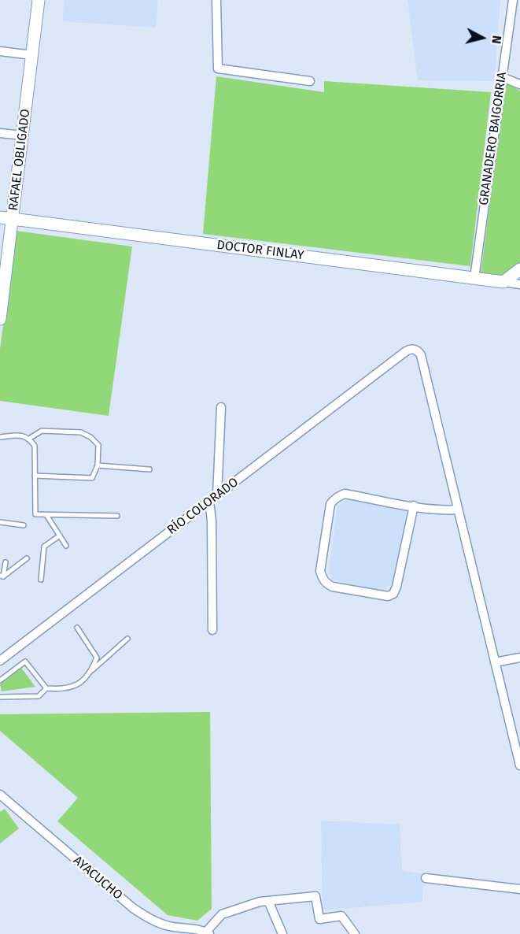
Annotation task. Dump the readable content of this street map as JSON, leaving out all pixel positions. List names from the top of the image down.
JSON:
{
  "streets": {
    "street": [
      "GRANADERO BAIGORRIA",
      "RAFAEL OBLIGADO",
      "DOCTOR FINLAY",
      "RÍO COLORADO",
      "AYACUCHO"
    ]
  },
  "crossings": [
    ["GRANADERO BAIGORRIA", "DOCTOR FINLAY"],
    ["RAFAEL OBLIGADO", "DOCTOR FINLAY"]
  ],
  "north": "right"
}
